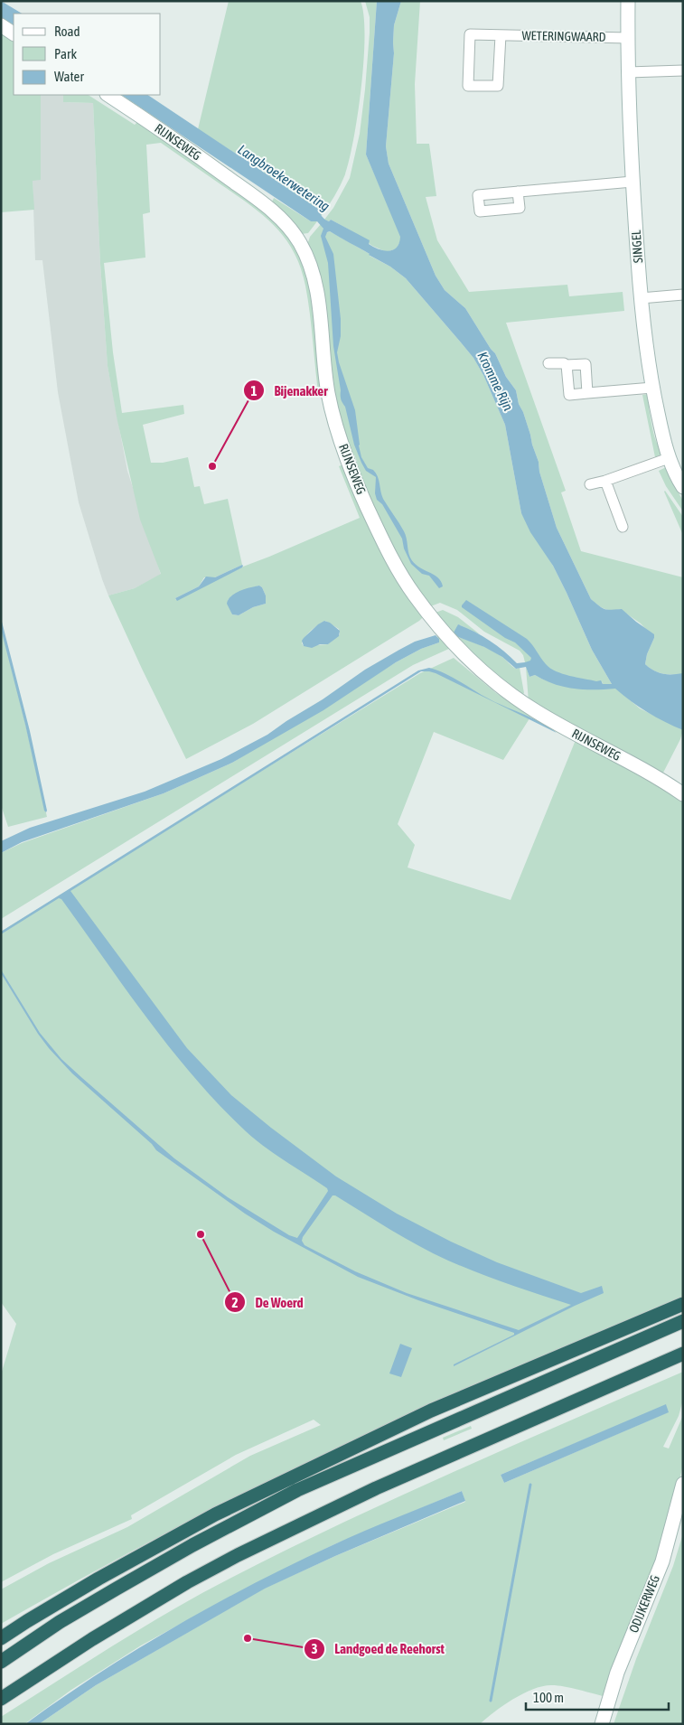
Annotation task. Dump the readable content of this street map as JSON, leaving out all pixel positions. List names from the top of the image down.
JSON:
{
  "streets": {
    "street": [
      "WETERINGWAARD",
      "RIJNSEWEG",
      "SINGEL",
      "ODIJKERWEG"
    ]
  },
  "crossings": [
    ["WETERINGWAARD", "SINGEL"]
  ],
  "water": ["Langbroekerwetering", "Kromme Rijn"],
  "places": ["Bijenakker", "De Woerd", "Landgoed de Reehorst"],
  "legend": ["Road", "Park", "Water"],
  "scale_bar": "100 m"
}
